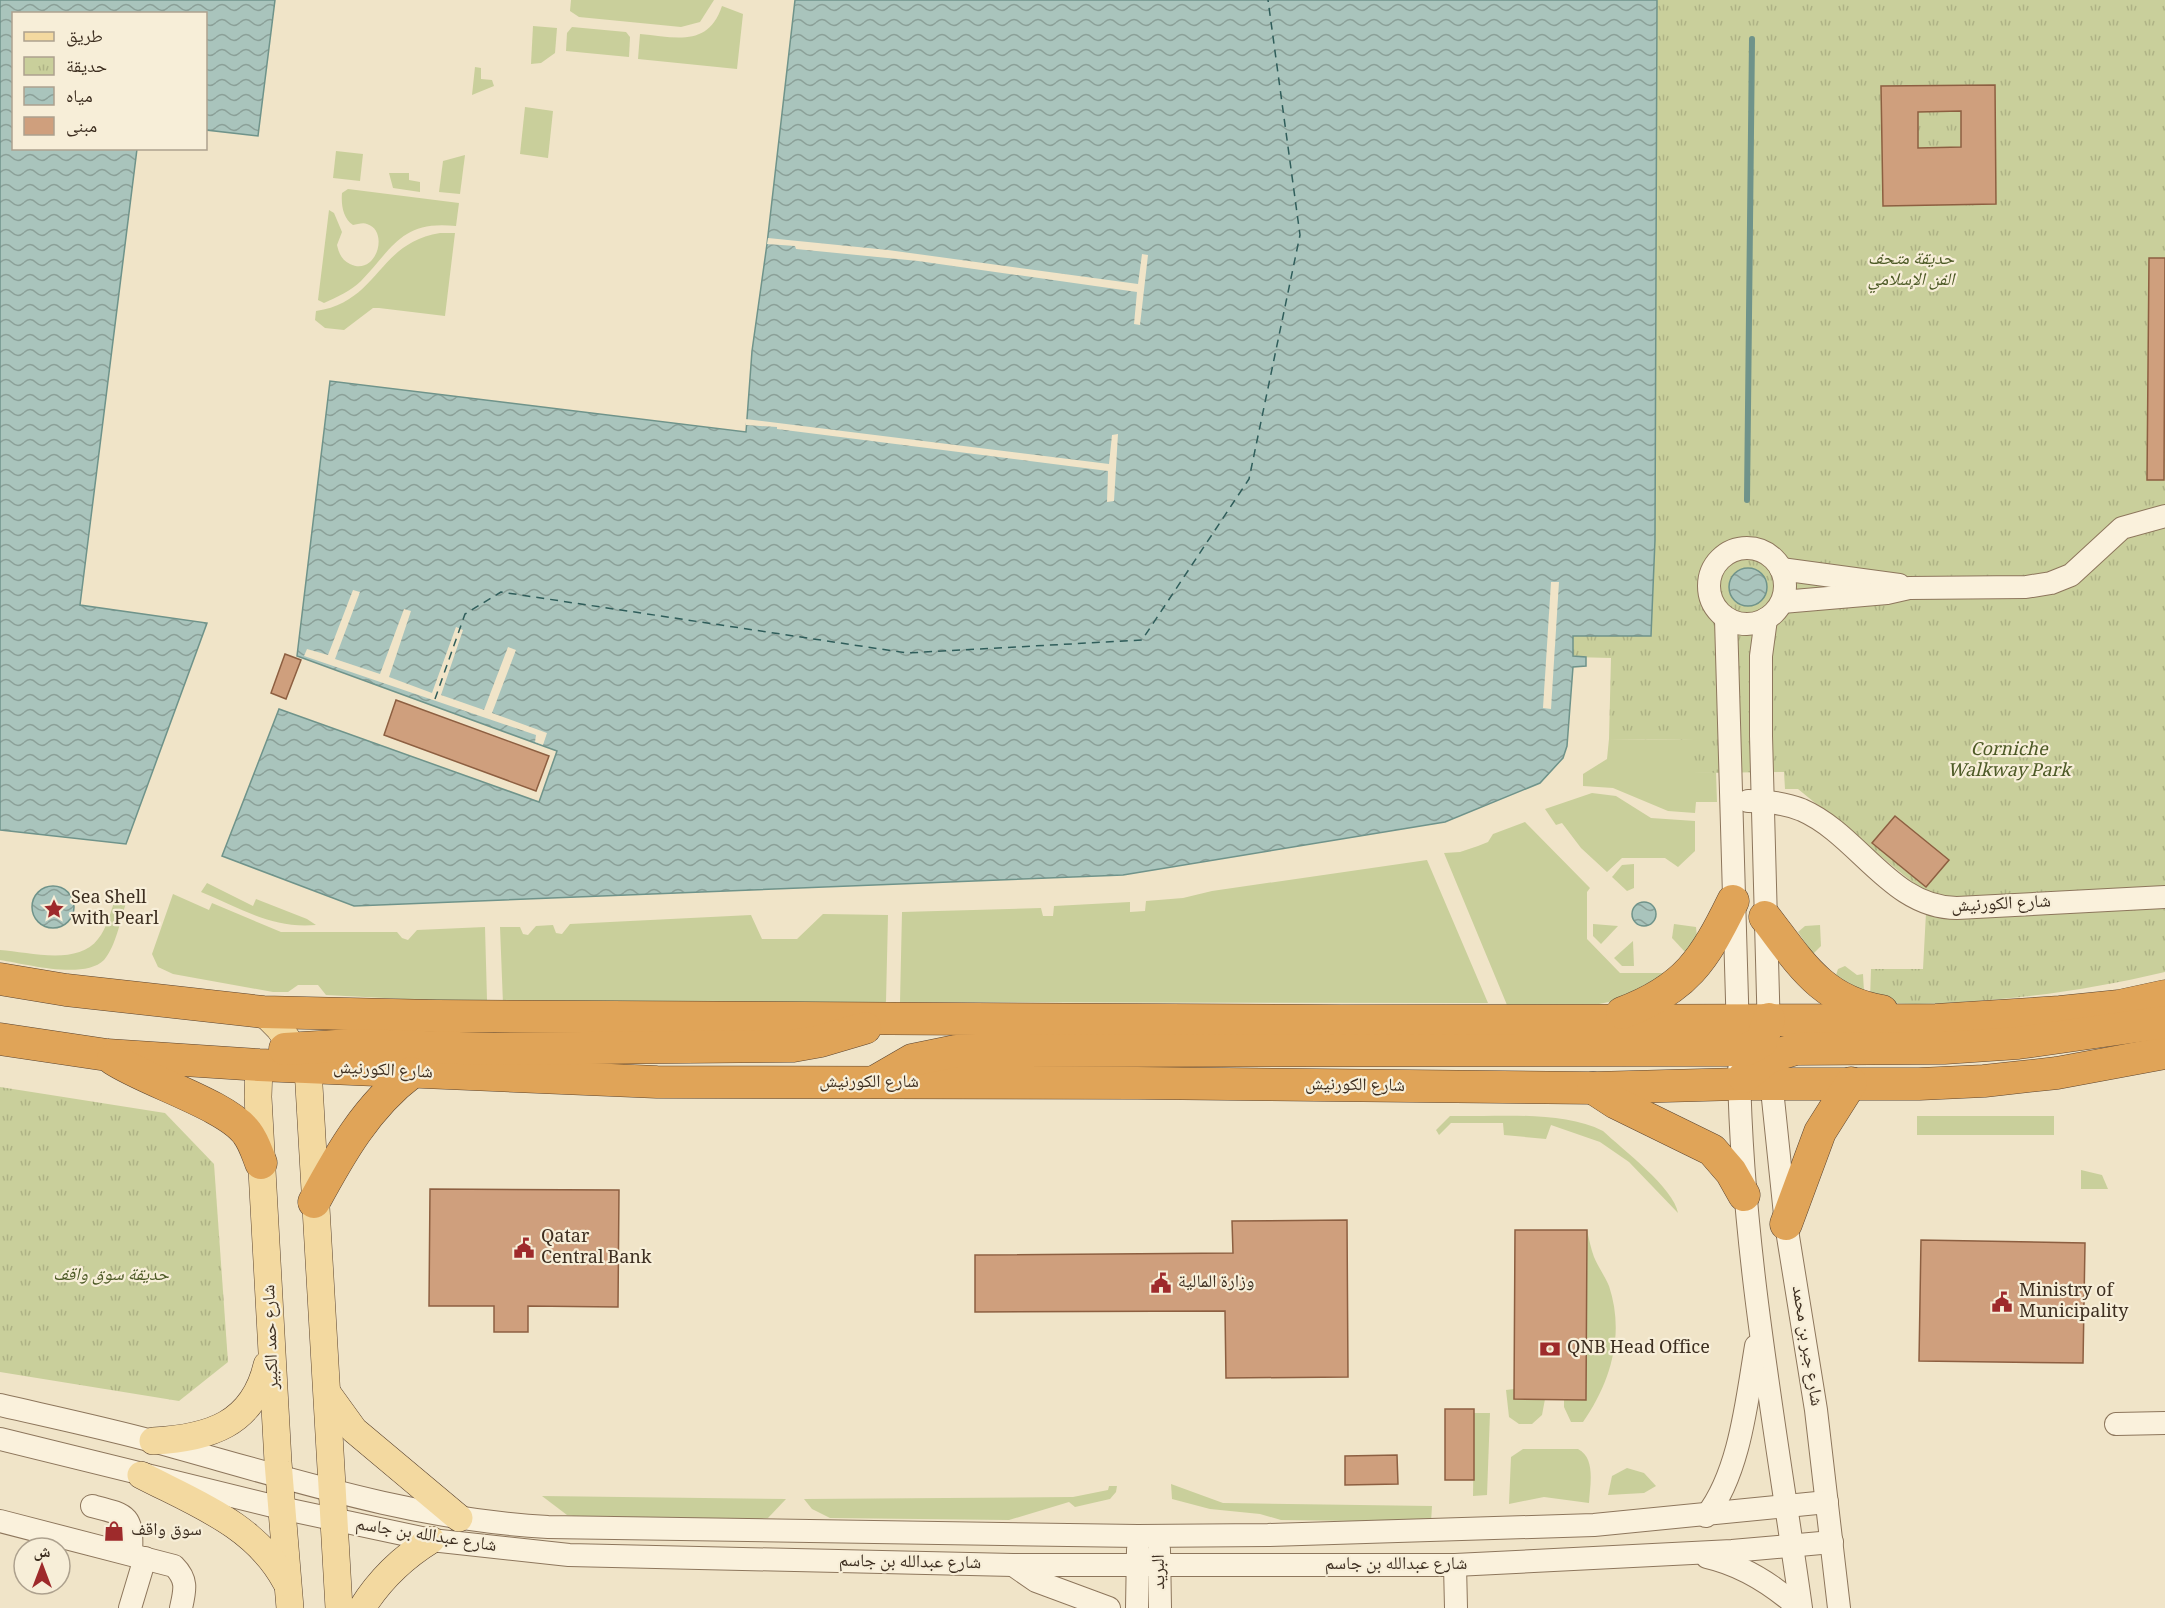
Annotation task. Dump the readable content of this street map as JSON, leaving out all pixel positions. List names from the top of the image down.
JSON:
{
  "streets": {
    "highway": ["شارع الكورنيش"],
    "main road": ["شارع حمد الكبير"],
    "street": ["شارع جبر بن محمد", "شارع عبدالله بن جاسم", "البريد"]
  },
  "crossings": [
    ["شارع حمد الكبير", "شارع عبدالله بن جاسم"],
    ["شارع جبر بن محمد", "شارع عبدالله بن جاسم"],
    ["شارع عبدالله بن جاسم", "البريد"]
  ],
  "parks": ["حديقة متحف الفن الإسلامي", "Corniche Walkway Park", "حديقة سوق واقف"],
  "places": {
    "place": ["Sea Shell with Pearl"],
    "public building": ["Qatar Central Bank", "وزارة المالية", "Ministry of Municipality"],
    "bank": ["QNB Head Office"],
    "shop": ["سوق واقف"]
  },
  "legend": [
    "طريق",
    "حديقة",
    "مياه",
    "مبنى"
  ],
  "north": "top"
}
